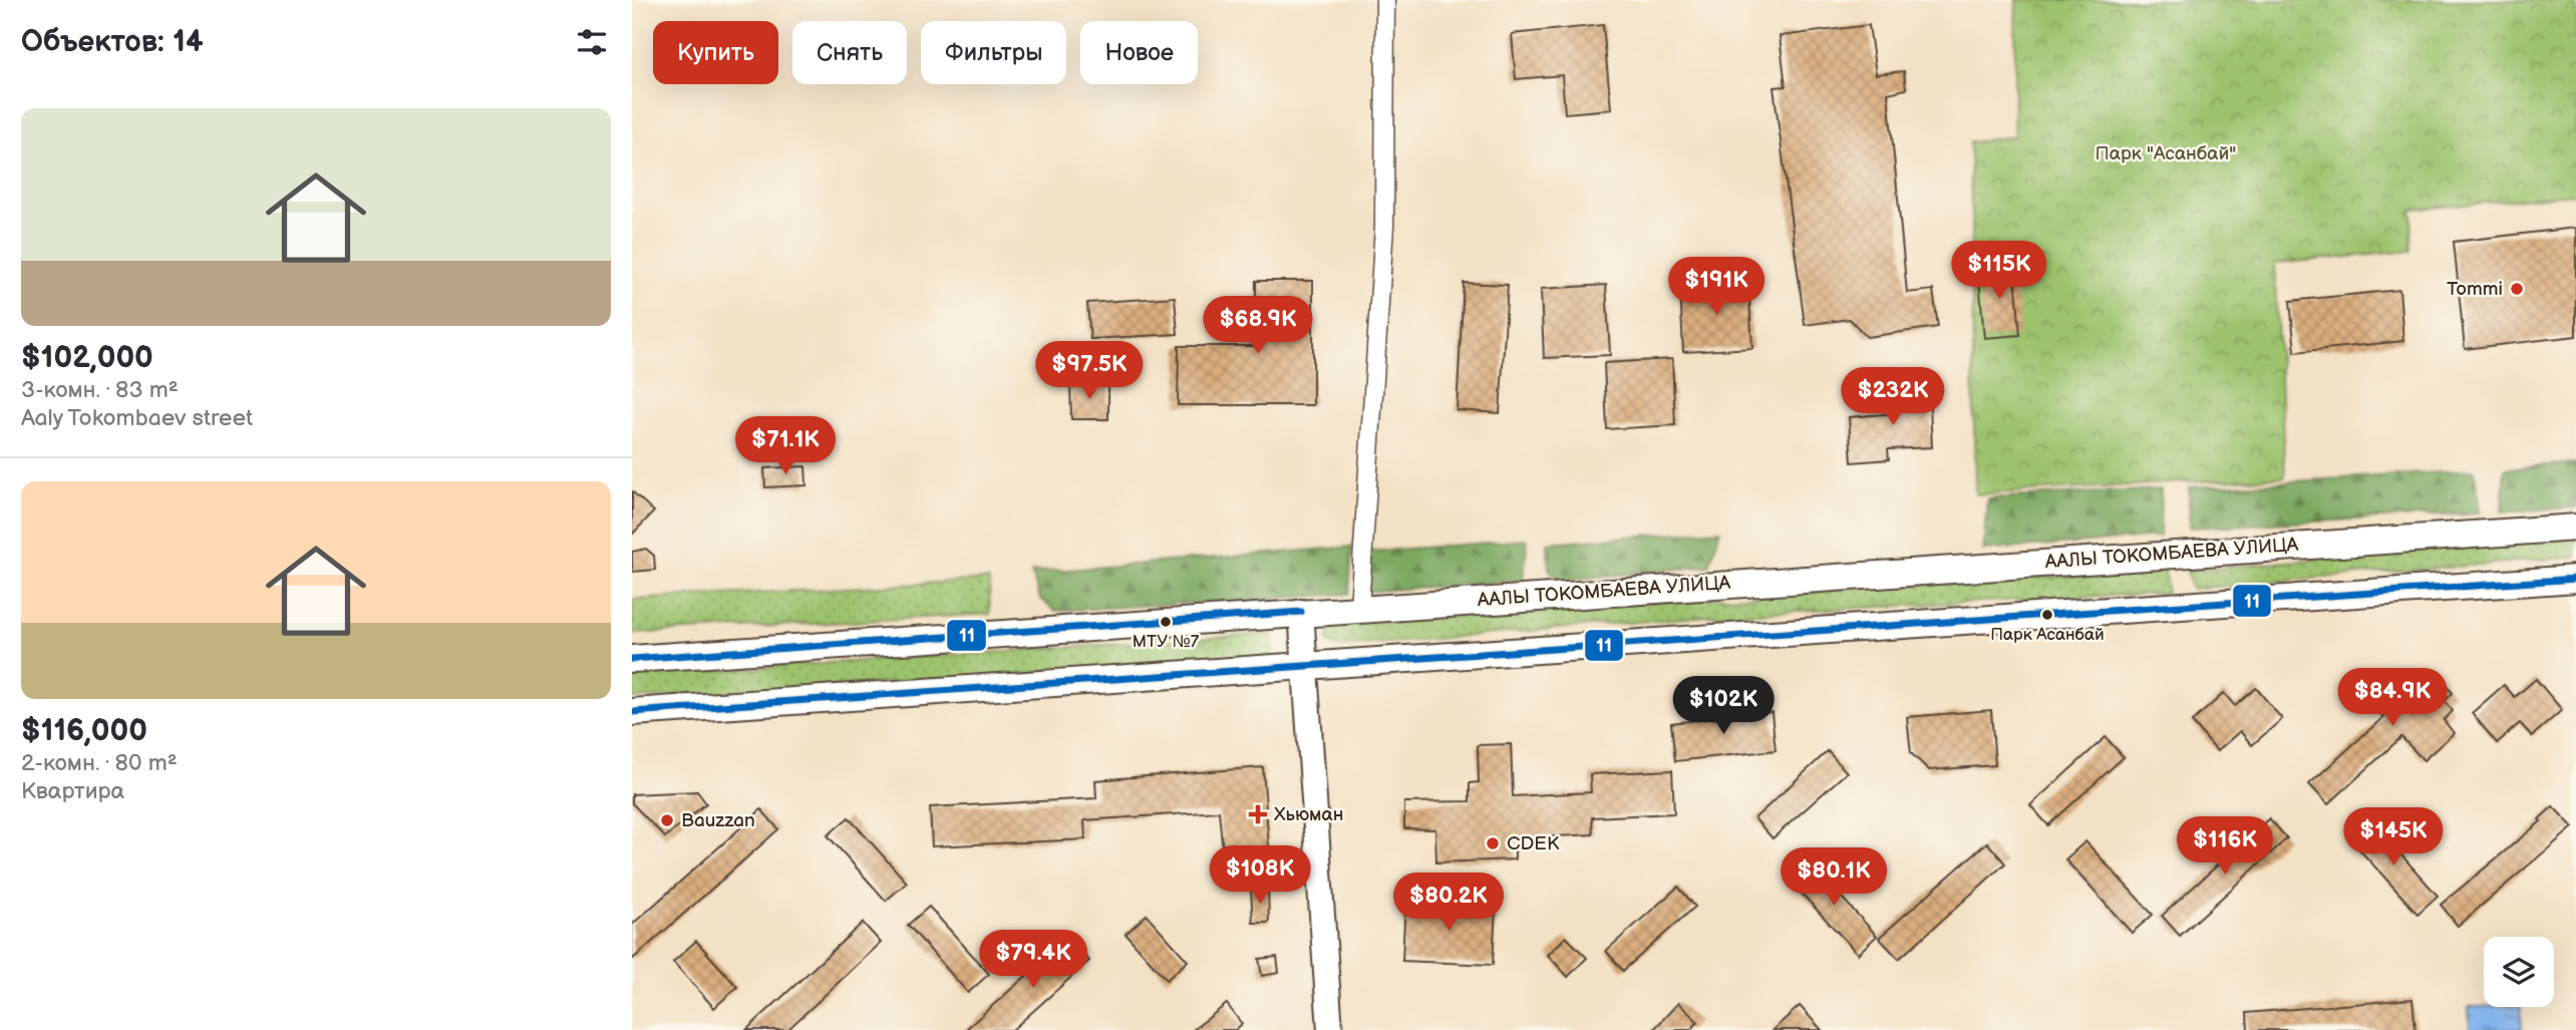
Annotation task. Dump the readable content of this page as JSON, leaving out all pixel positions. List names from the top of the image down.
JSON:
{
  "streets": {
    "main road": ["ААЛЫ ТОКОМБАЕВА УЛИЦА"]
  },
  "parks": ["Парк \"Асанбай\""],
  "places": {
    "other": [
      "Tommi",
      "Парк Асанбай",
      "МТУ №7",
      "Bauzzan",
      "CDEK"
    ],
    "health": ["Хьюман"]
  },
  "lines": ["transit line 11"],
  "page": {
    "heading": "Объектов: 14",
    "chip": [
      "Купить",
      "Снять",
      "Фильтры",
      "Новое"
    ],
    "list": [
      {
        "name": "$102,000",
        "note": "3-комн. · 83 m² · Aaly Tokombaev street"
      },
      {
        "name": "$116,000",
        "note": "2-комн. · 80 m² · Квартира"
      }
    ],
    "price": [
      "$115K",
      "$191K",
      "$68.9K",
      "$97.5K",
      "$232K",
      "$71.1K",
      "$84.9K",
      "$102K",
      "$145K",
      "$116K",
      "$108K",
      "$80.1K",
      "$80.2K",
      "$79.4K"
    ]
  }
}
